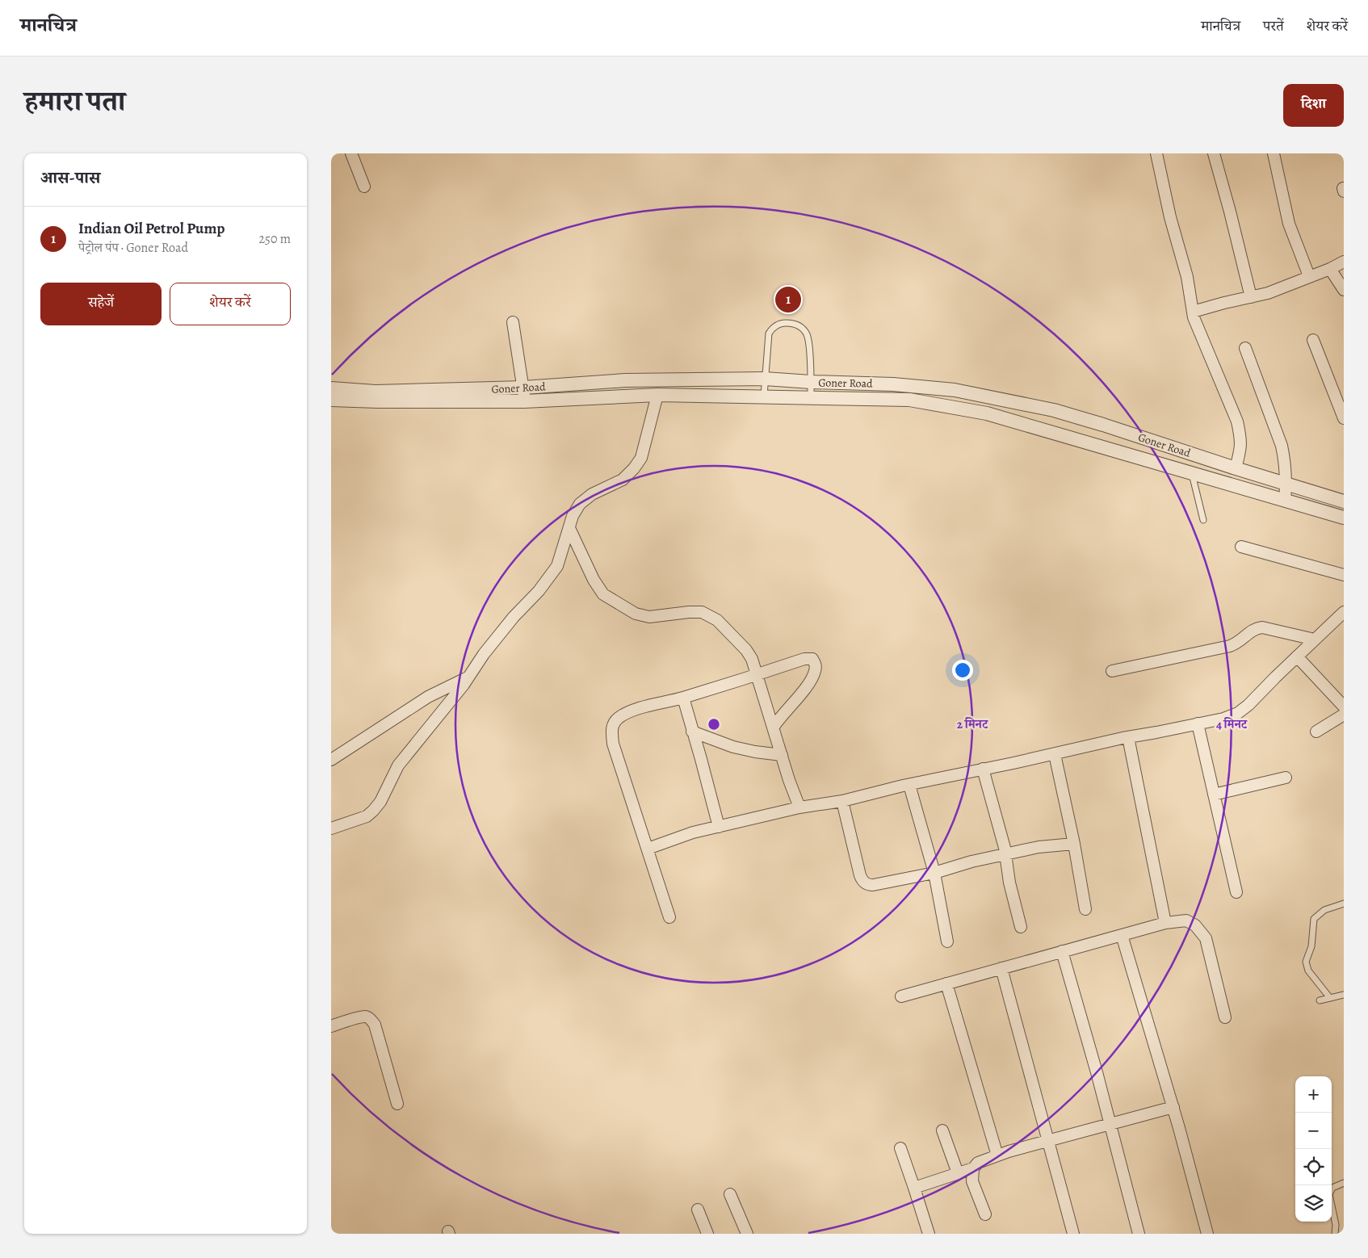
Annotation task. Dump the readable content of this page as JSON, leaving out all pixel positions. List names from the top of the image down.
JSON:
{
  "streets": {
    "street": ["Goner Road"]
  },
  "page": {
    "header": "मानचित्र",
    "nav": ["मानचित्र", "परतें", "शेयर करें"],
    "title": "हमारा पता",
    "buttons": [
      "दिशा",
      ["सहेजें", "शेयर करें"]
    ],
    "heading": "आस-पास",
    "list": [
      {
        "mark": "1",
        "name": "Indian Oil Petrol Pump",
        "note": "पेट्रोल पंप · Goner Road",
        "value": "250 m"
      }
    ],
    "pins": "1",
    "map_buttons": ["+", "−"]
  },
  "rings": ["2 मिनट", "4 मिनट"]
}
